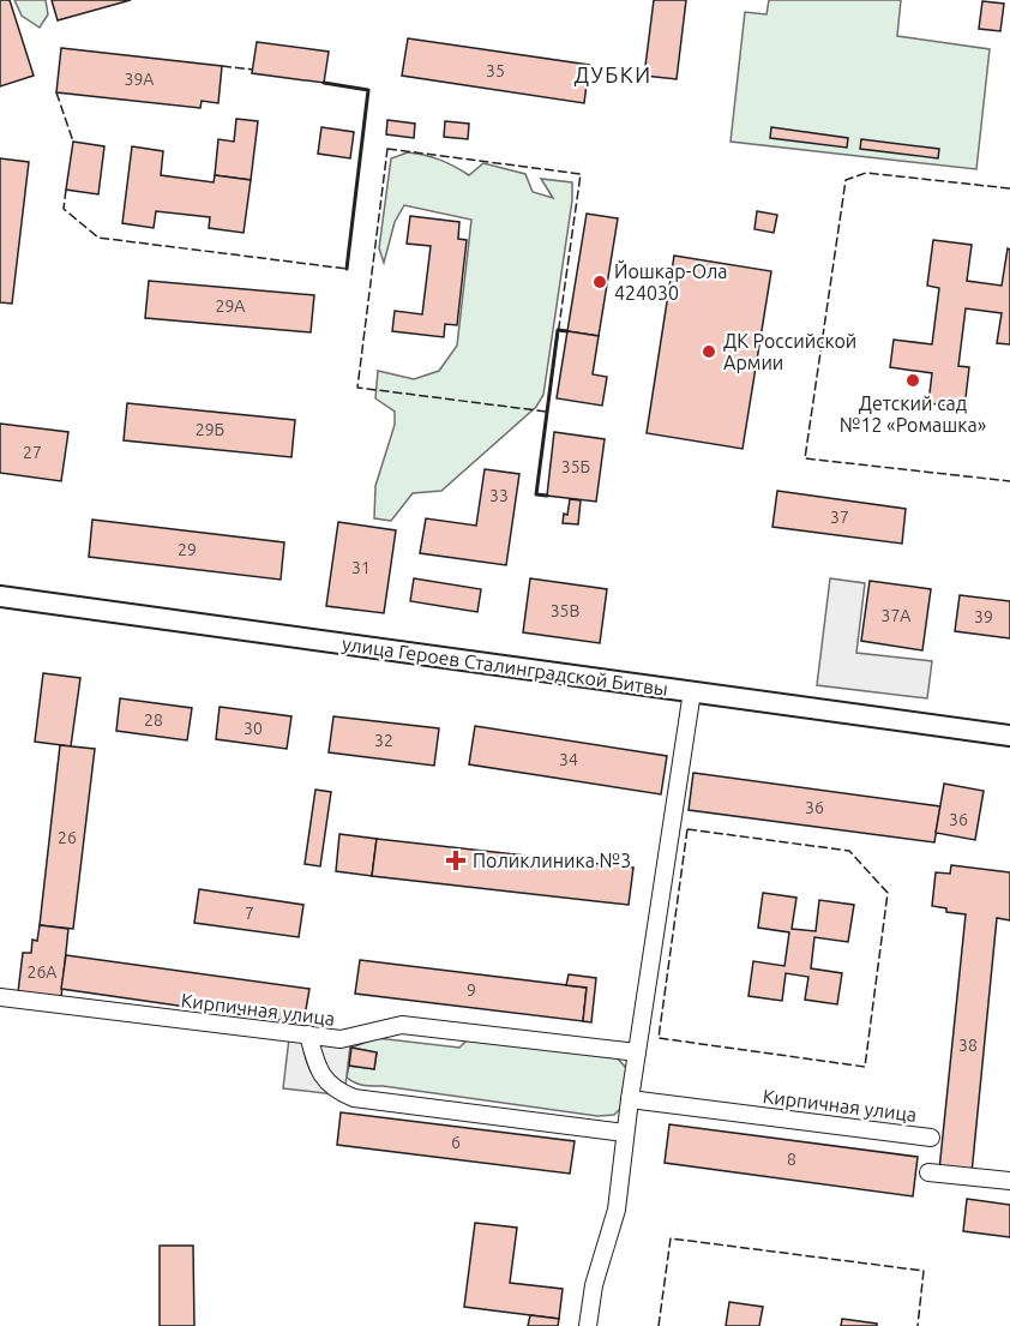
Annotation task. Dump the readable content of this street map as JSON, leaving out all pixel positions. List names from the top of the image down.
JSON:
{
  "streets": {
    "street": ["улица Героев Сталинградской Битвы", "Кирпичная улица"]
  },
  "districts": ["ДУБКИ"],
  "places": {
    "other": ["Йошкар-Ола 424030", "ДК Российской Армии", "Детский сад №12 «Ромашка»"],
    "health": ["Поликлиника №3"]
  },
  "house_numbers": [
    "35",
    "39А",
    "29А",
    "29Б",
    "27",
    "35Б",
    "33",
    "37",
    "29",
    "31",
    "35В",
    "37А",
    "39",
    "28",
    "30",
    "32",
    "34",
    "36",
    "36",
    "26",
    "7",
    "26А",
    "9",
    "38",
    "6",
    "8"
  ]
}
